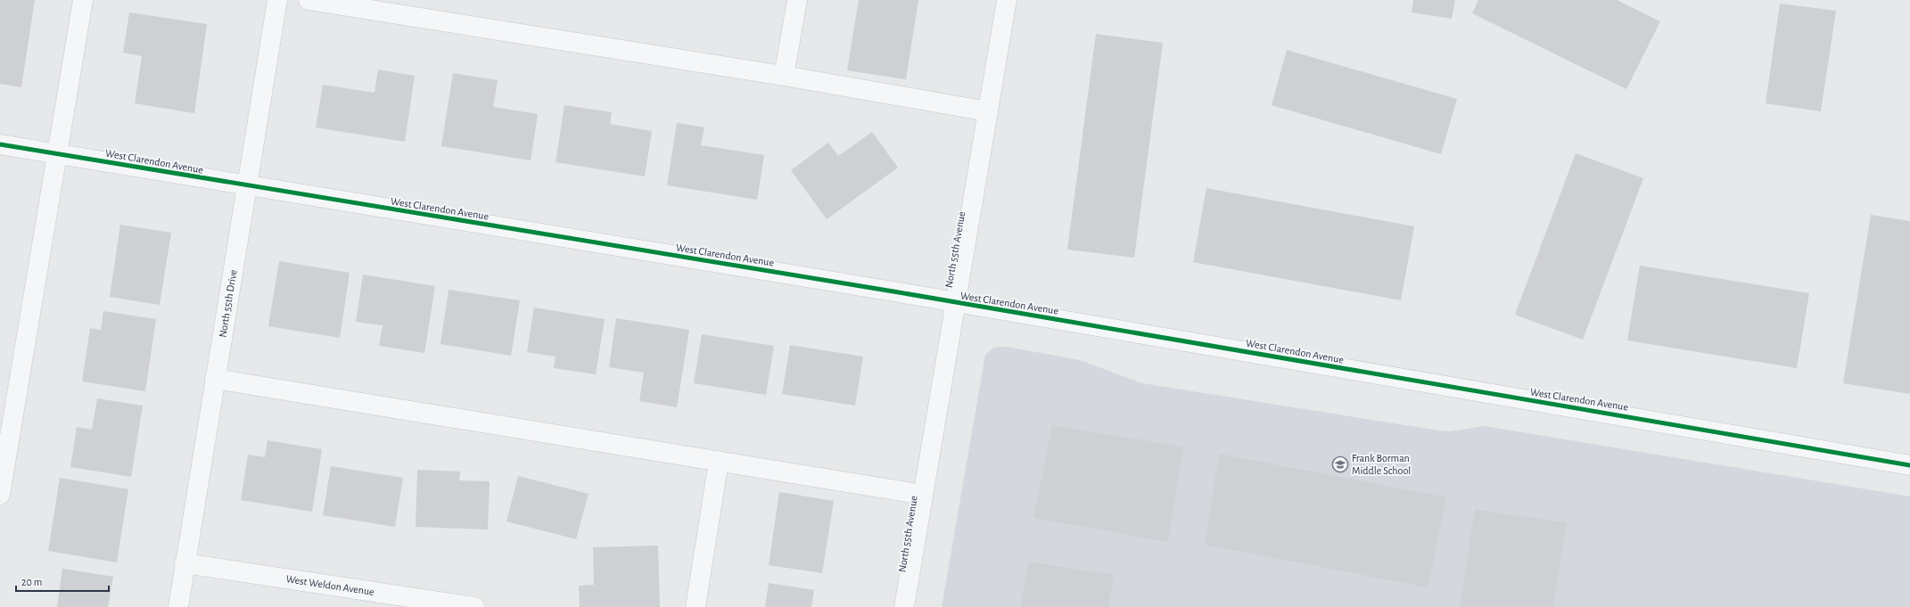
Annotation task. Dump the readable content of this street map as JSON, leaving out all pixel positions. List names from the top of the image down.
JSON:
{
  "streets": {
    "street": [
      "West Clarendon Avenue",
      "North 55th Avenue",
      "North 55th Drive",
      "West Weldon Avenue"
    ]
  },
  "crossings": [
    ["West Clarendon Avenue", "North 55th Avenue"],
    ["West Clarendon Avenue", "North 55th Drive"],
    ["North 55th Drive", "West Weldon Avenue"]
  ],
  "places": {
    "school or university": ["Frank Borman Middle School"]
  },
  "scale_bar": "20 m"
}
